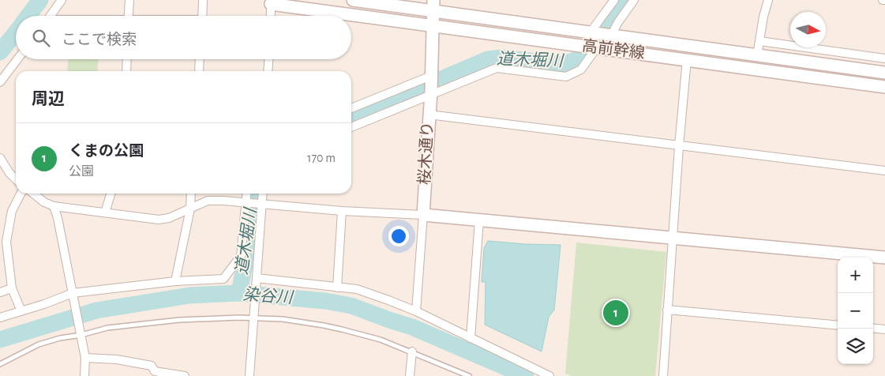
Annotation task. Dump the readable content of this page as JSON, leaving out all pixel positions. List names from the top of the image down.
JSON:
{
  "streets": {
    "street": ["高前幹線", "桜木通り"]
  },
  "water": ["道木堀川", "染谷川"],
  "north": "right",
  "page": {
    "search": "ここで検索",
    "heading": "周辺",
    "list": [
      {
        "mark": "1",
        "name": "くまの公園",
        "note": "公園",
        "value": "170 m"
      }
    ],
    "map_buttons": ["+", "−"],
    "pins": "1"
  }
}
